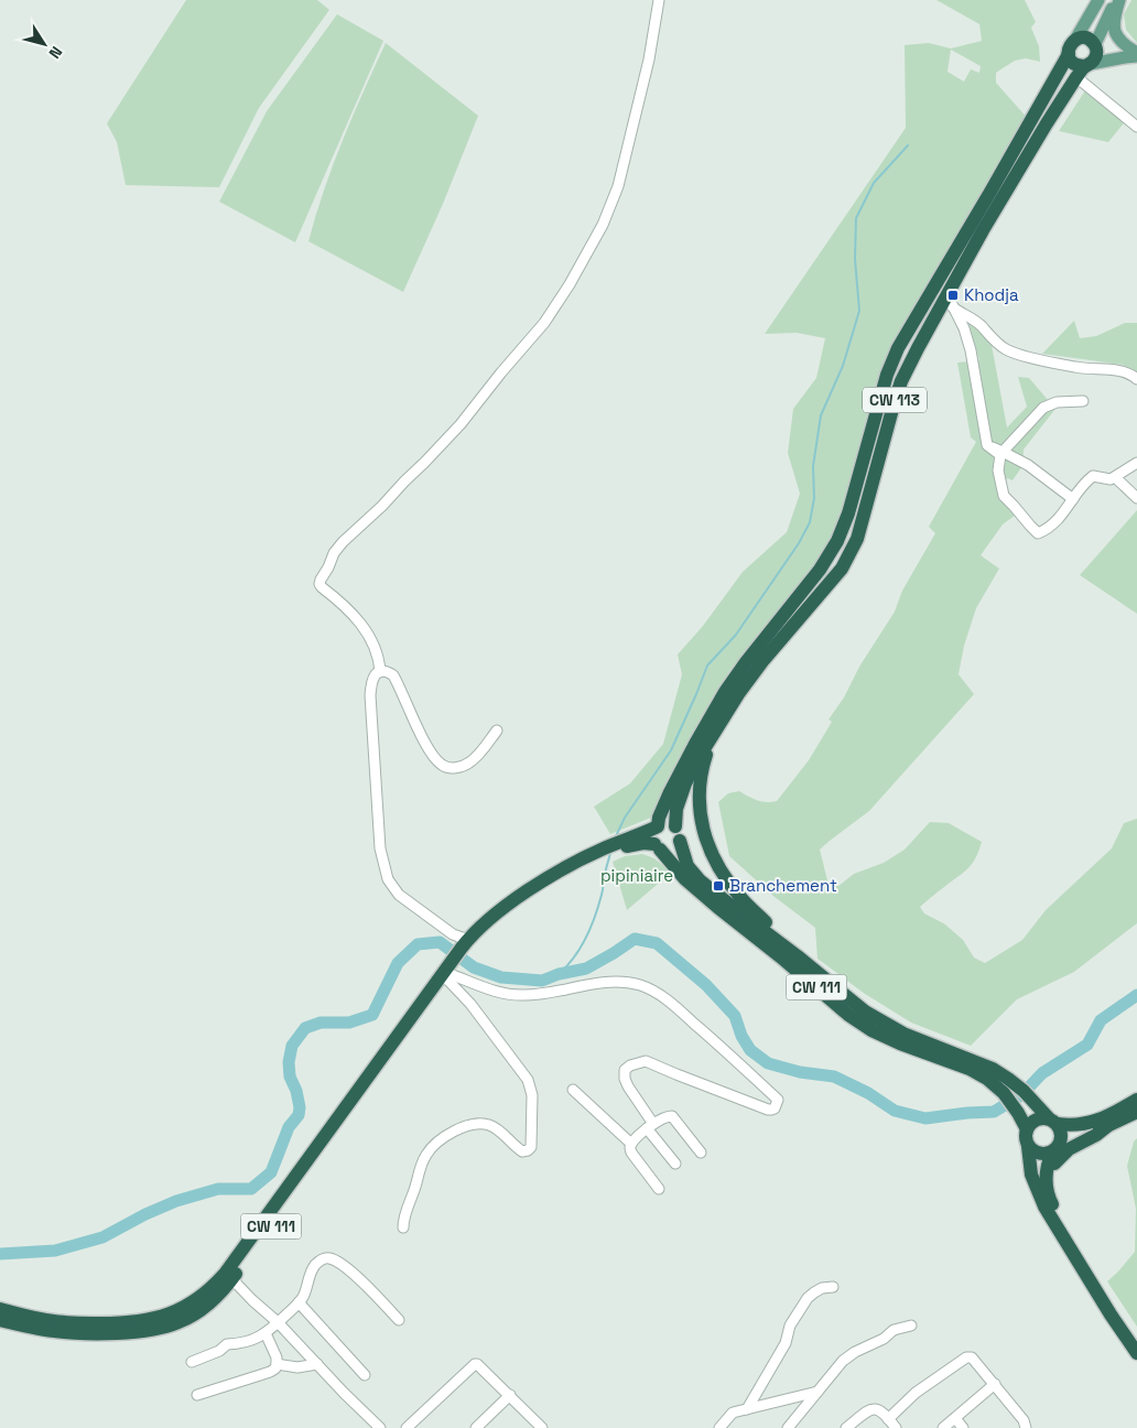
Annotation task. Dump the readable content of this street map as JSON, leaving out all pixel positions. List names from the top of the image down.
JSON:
{
  "streets": {
    "highway": ["CW 113", "CW 111"]
  },
  "parks": ["pipiniaire"],
  "places": {
    "transit": ["Khodja", "Branchement"]
  },
  "north": "bottom right"
}
